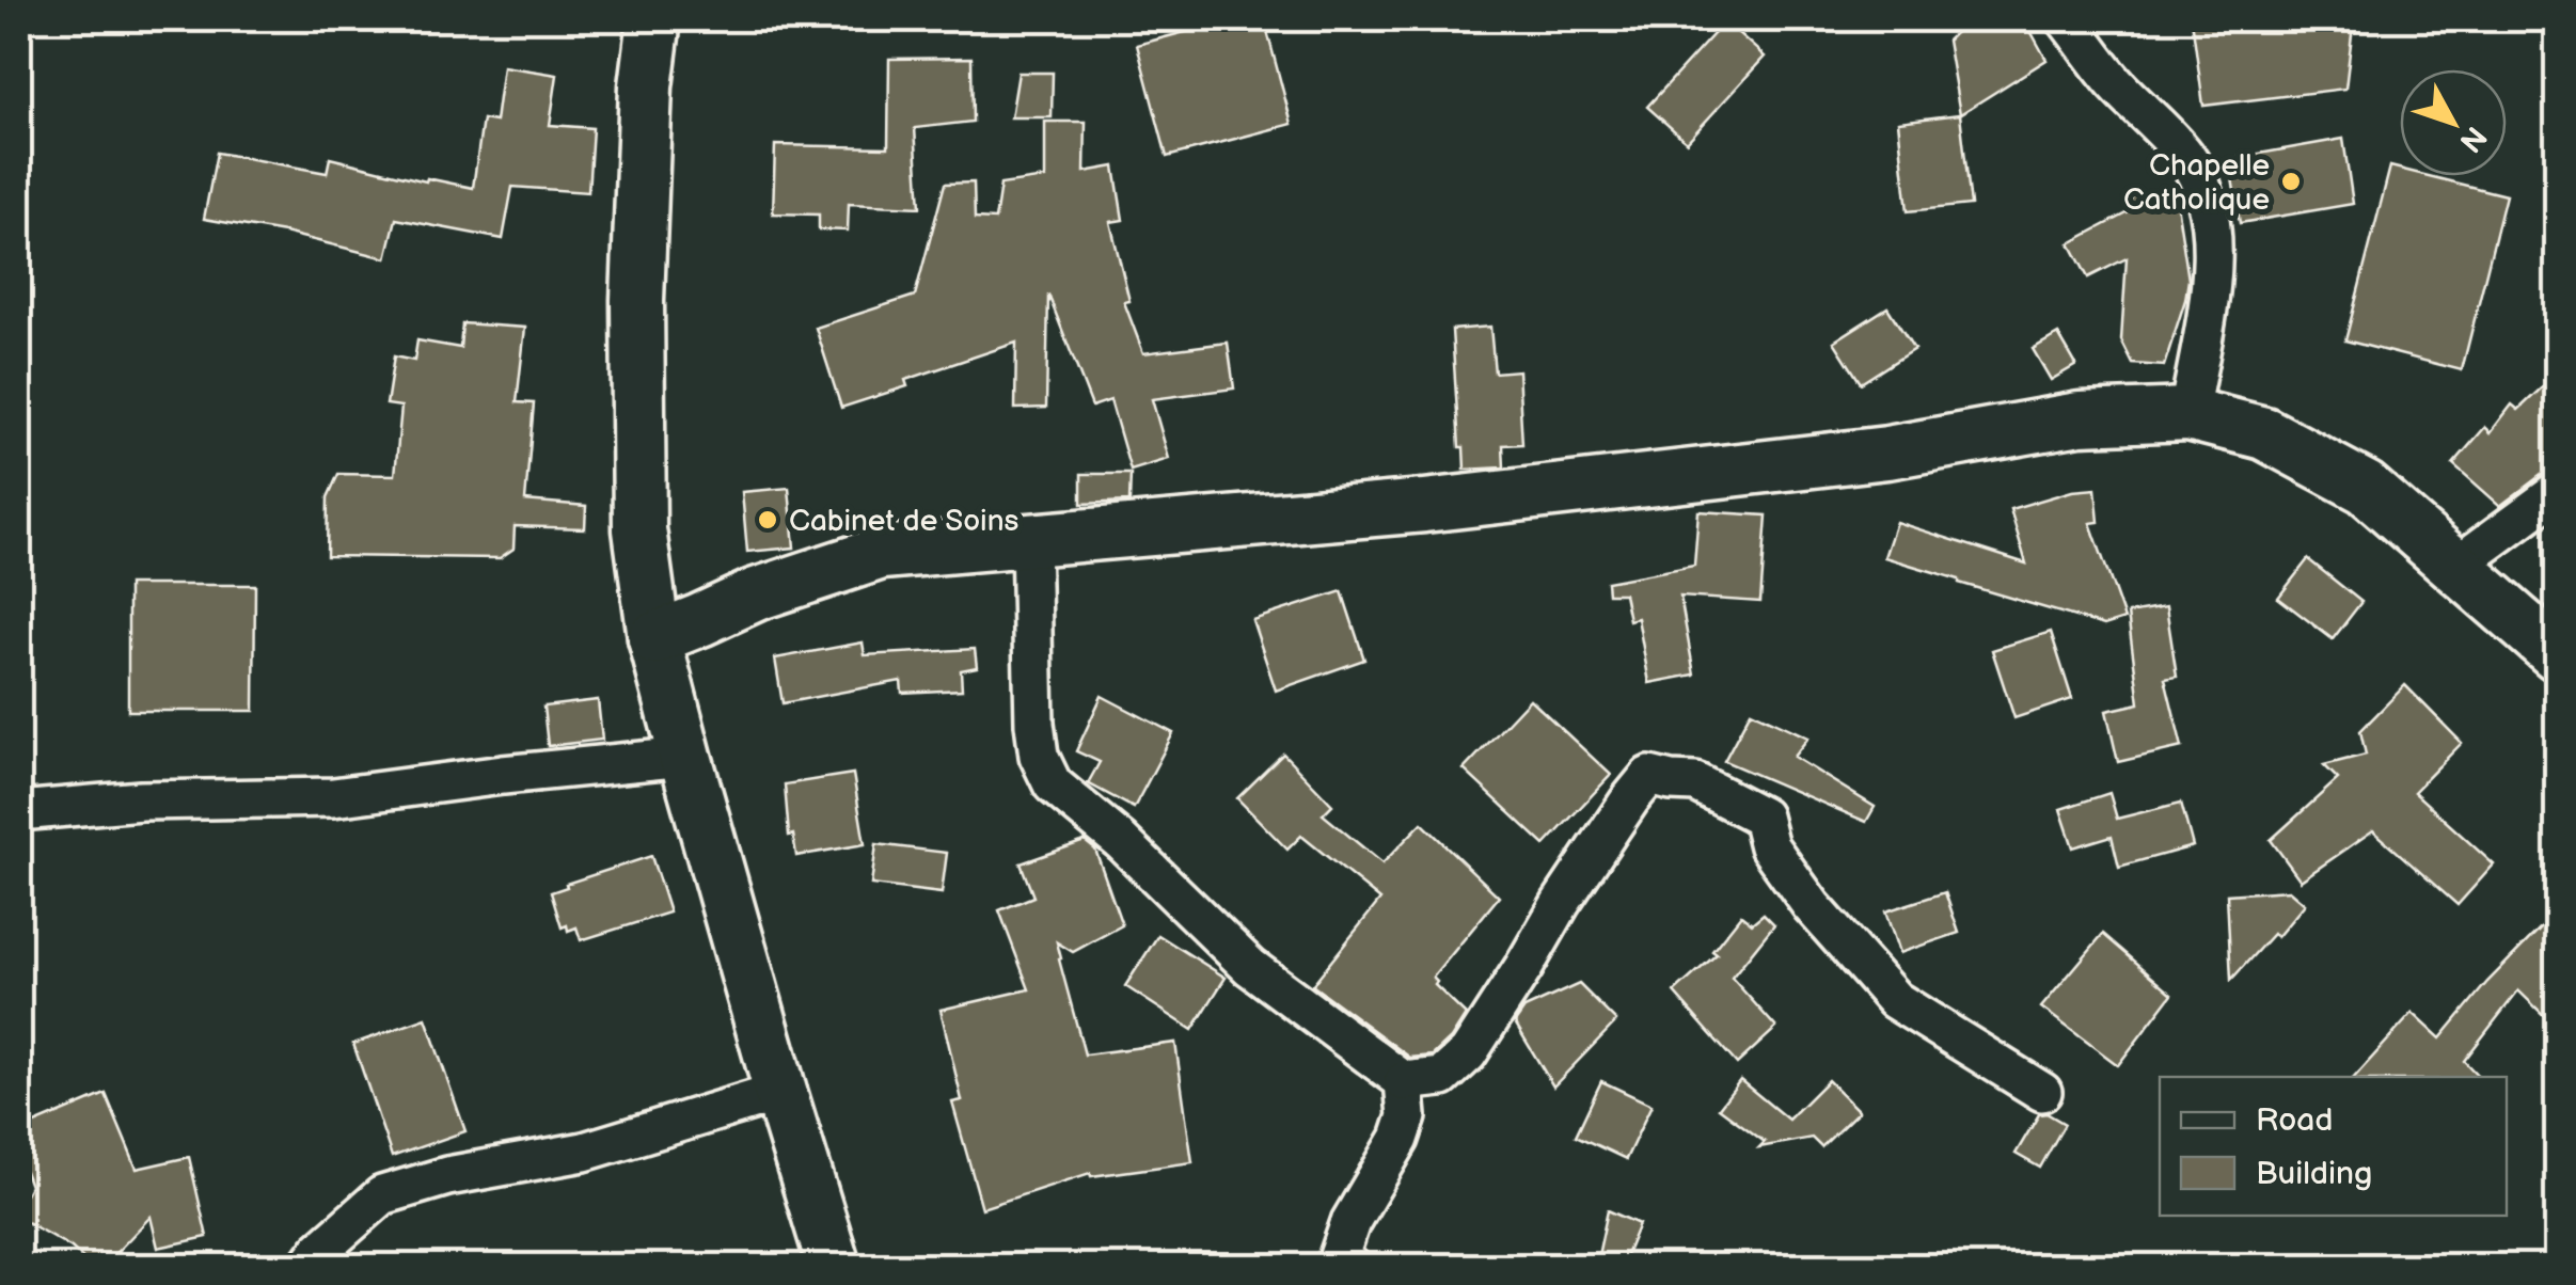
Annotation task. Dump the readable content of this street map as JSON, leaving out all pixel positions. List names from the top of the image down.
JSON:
{
  "places": ["Chapelle Catholique", "Cabinet de Soins"],
  "legend": ["Road", "Building"],
  "north": "bottom right"
}
